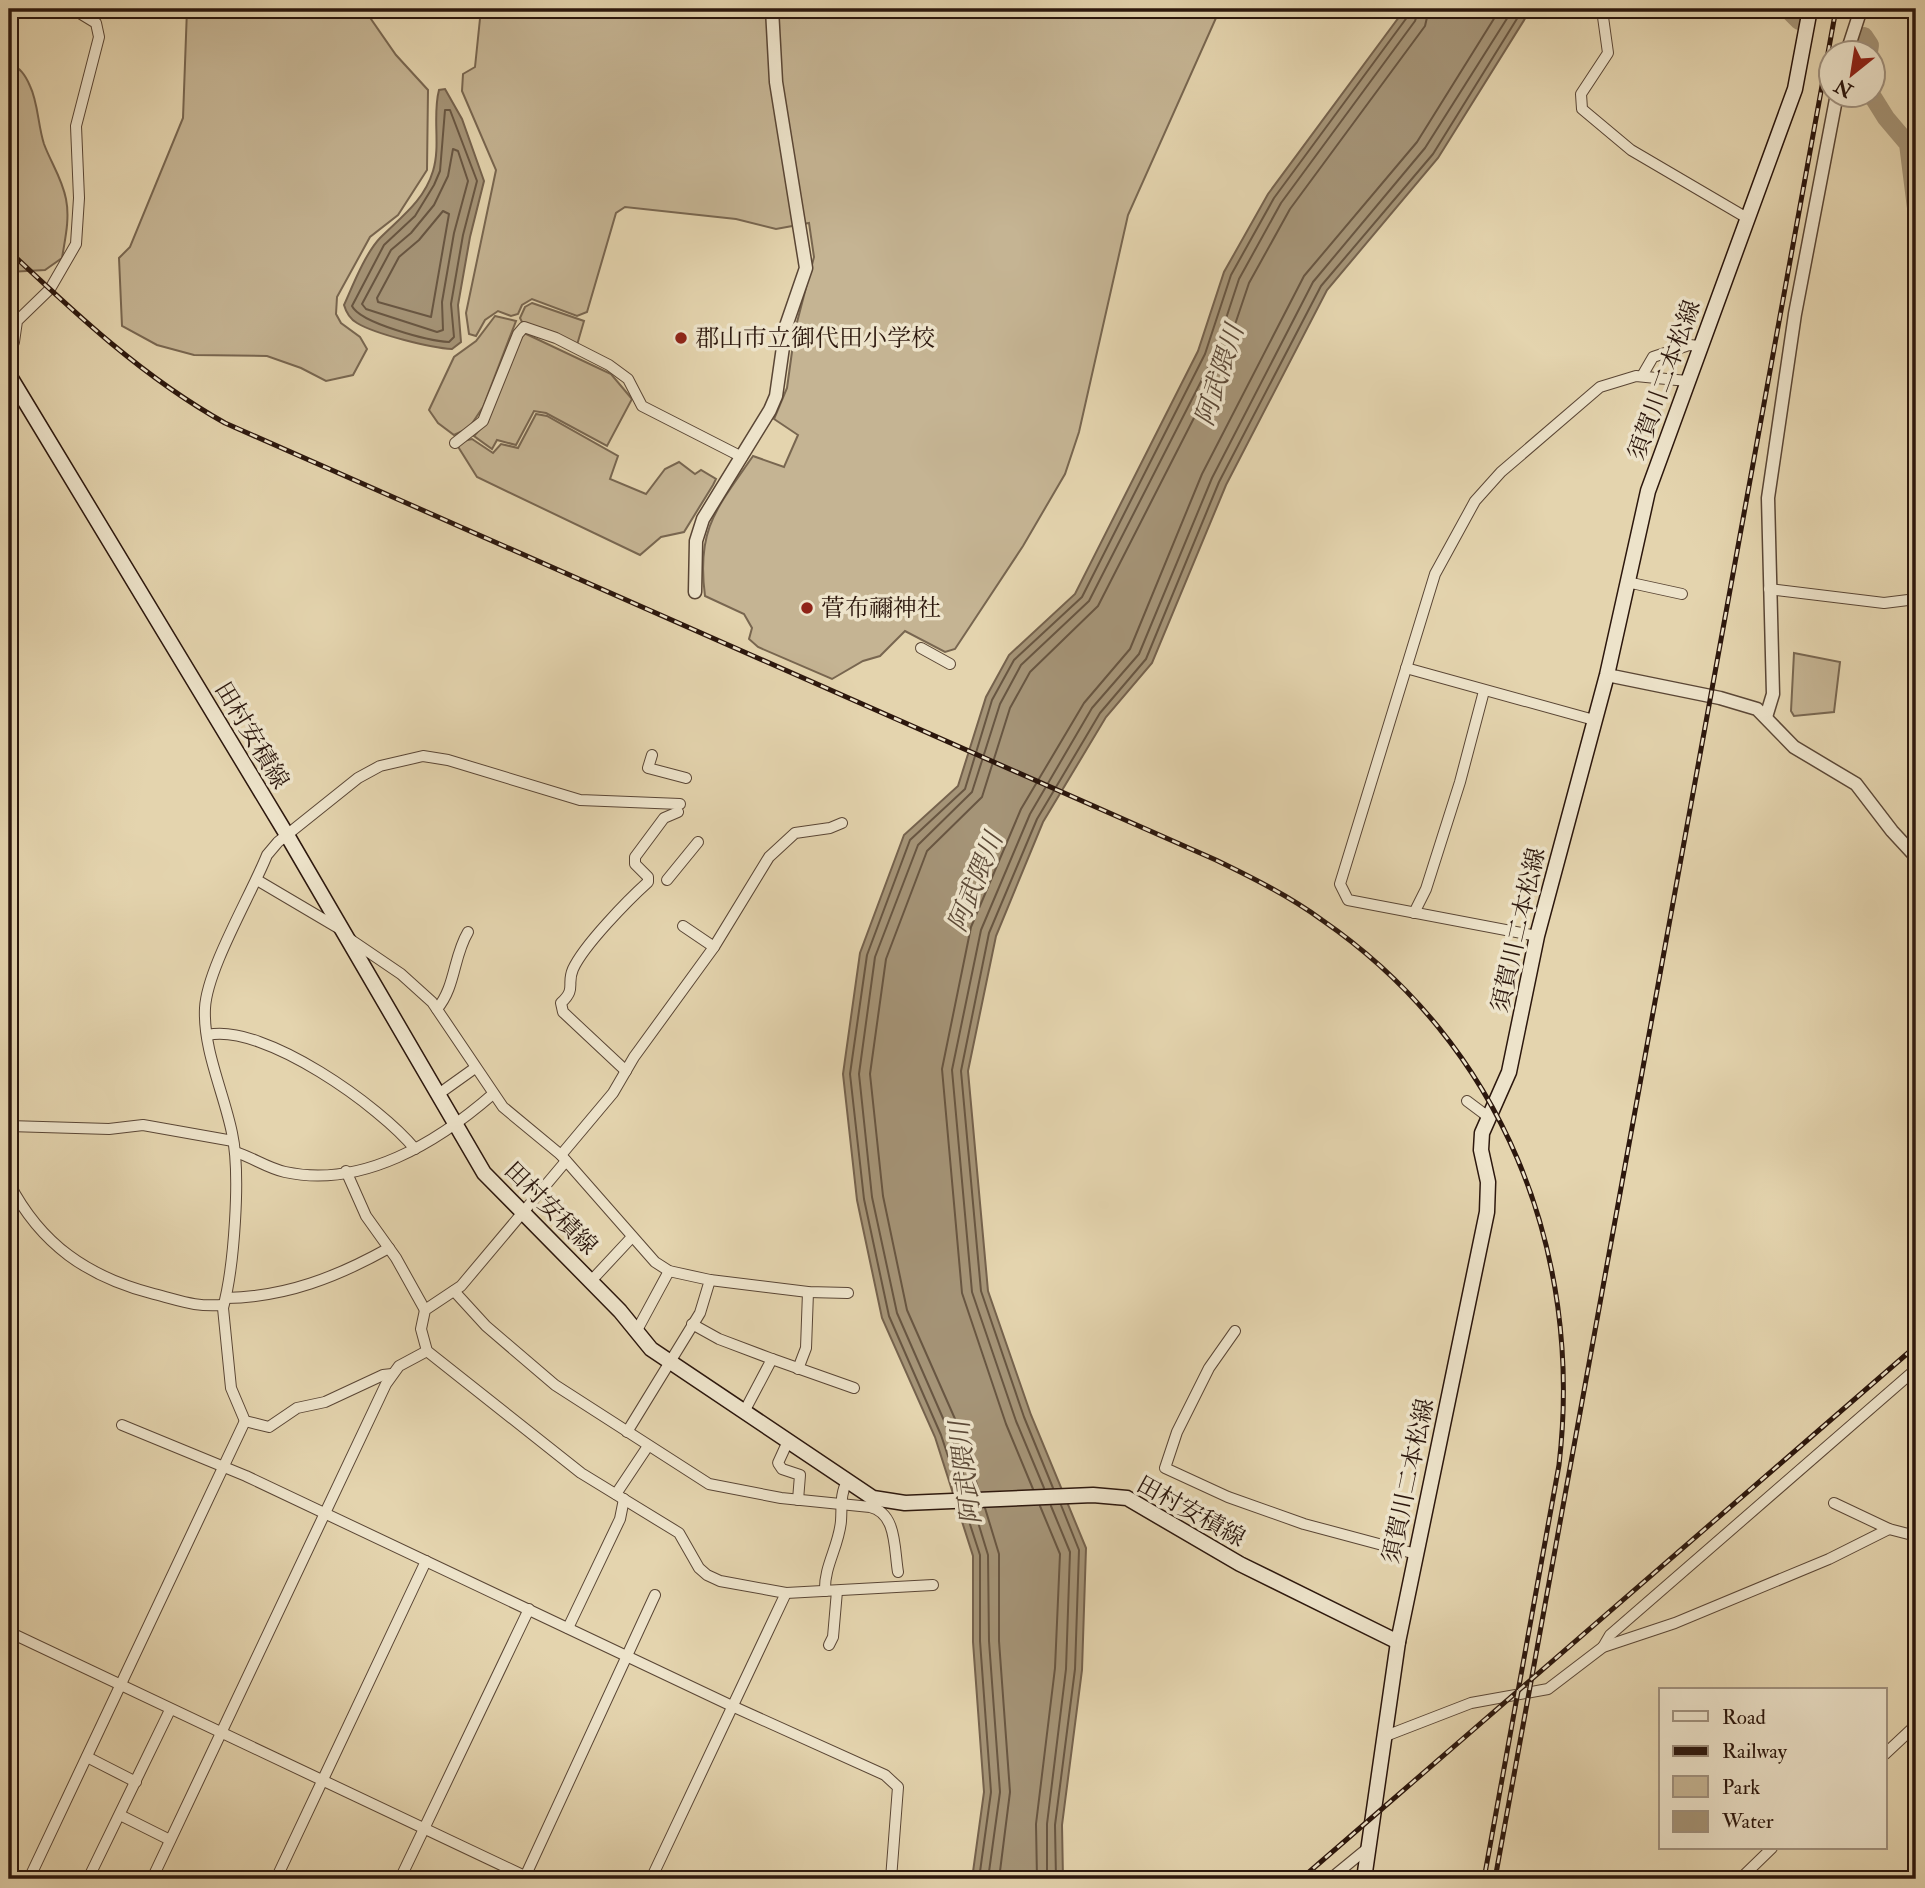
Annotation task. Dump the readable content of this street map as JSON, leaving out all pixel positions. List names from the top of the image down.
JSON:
{
  "streets": {
    "main road": ["須賀川二本松線", "田村安積線"]
  },
  "crossings": [
    ["須賀川二本松線", "田村安積線"]
  ],
  "water": ["阿武隈川"],
  "places": ["郡山市立御代田小学校", "菅布禰神社"],
  "legend": [
    "Road",
    "Railway",
    "Park",
    "Water"
  ],
  "north": "bottom left"
}
